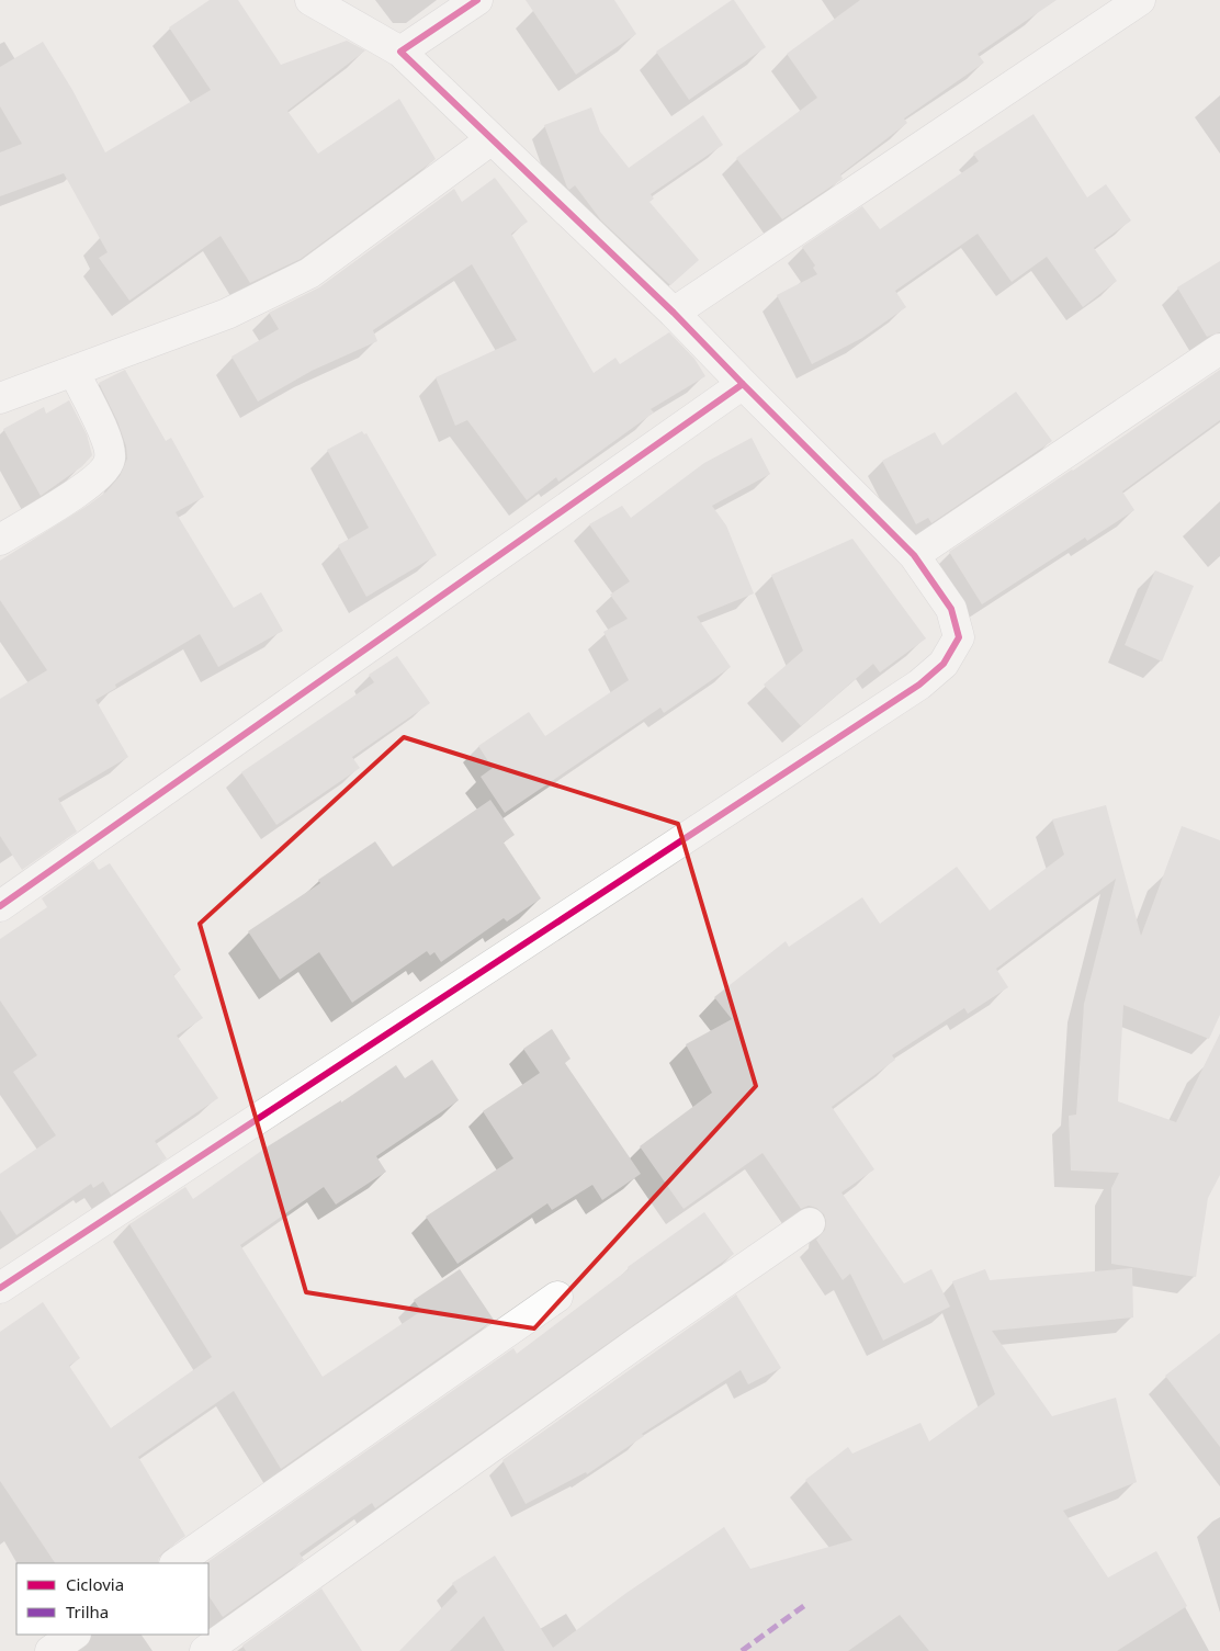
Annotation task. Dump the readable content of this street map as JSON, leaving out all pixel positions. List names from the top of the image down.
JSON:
{
  "legend": ["Ciclovia", "Trilha"]
}
